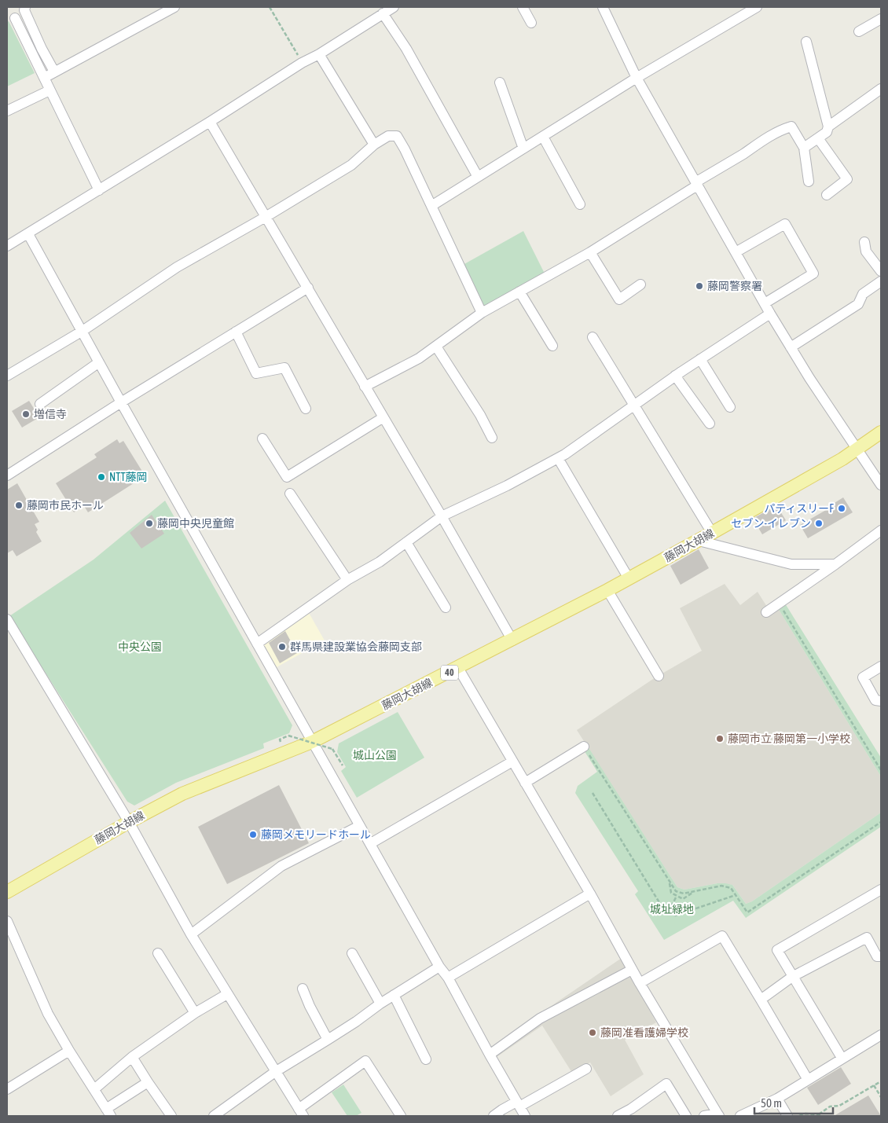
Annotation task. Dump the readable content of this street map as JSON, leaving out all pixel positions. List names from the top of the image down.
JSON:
{
  "streets": {
    "main road": ["藤岡大胡線", "40"]
  },
  "parks": ["中央公園", "城山公園", "城址緑地"],
  "places": [
    "藤岡警察署",
    "増信寺",
    "NTT藤岡",
    "藤岡市民ホール",
    "パティスリーF",
    "藤岡中央児童館",
    "セブン-イレブン",
    "群馬県建設業協会藤岡支部",
    "藤岡市立 藤岡第一小学校",
    "藤岡メモリードホール",
    "藤岡准看護婦学校"
  ],
  "scale_bar": "50 m"
}
